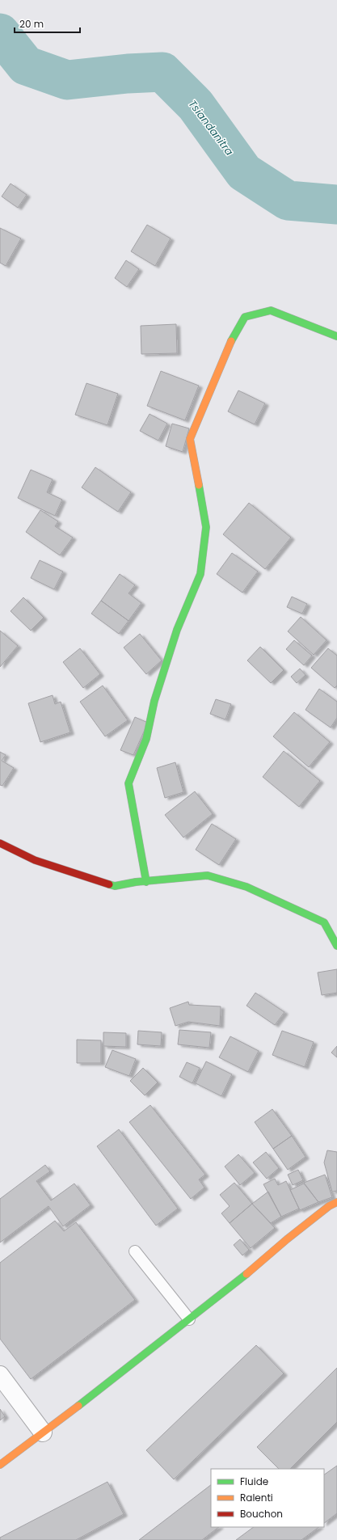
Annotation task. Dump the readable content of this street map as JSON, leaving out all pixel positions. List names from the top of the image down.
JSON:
{
  "water": ["Tsiandanitra"],
  "legend": ["Fluide", "Ralenti", "Bouchon"],
  "scale_bar": "20 m"
}
